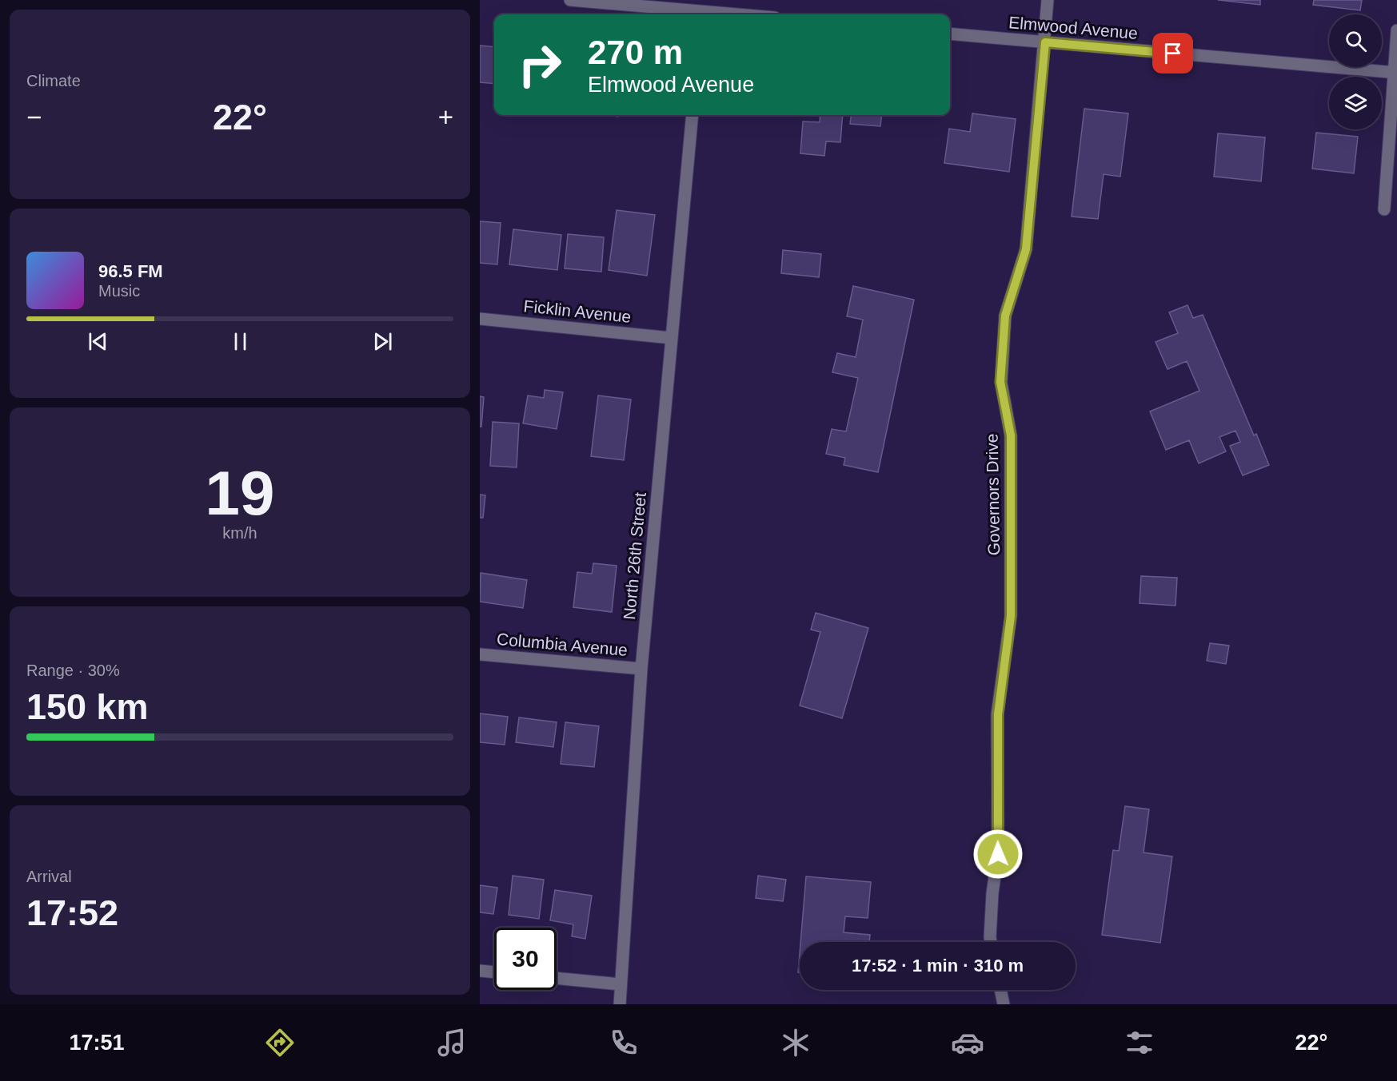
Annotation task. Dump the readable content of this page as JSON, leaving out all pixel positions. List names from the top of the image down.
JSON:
{
  "streets": {
    "street": [
      "Elmwood Avenue",
      "Ficklin Avenue",
      "Governors Drive",
      "North 26th Street",
      "Columbia Avenue"
    ]
  },
  "crossings": [
    ["Elmwood Avenue", "Governors Drive"],
    ["Ficklin Avenue", "North 26th Street"],
    ["North 26th Street", "Columbia Avenue"]
  ],
  "page": {
    "tile": [
      "Climate",
      ["19", "km/h"],
      ["Range · 30%", "150 km"],
      ["Arrival", "17:52"]
    ],
    "turn": ["270 m", "Elmwood Avenue"],
    "heat": ["−", "22°", "+"],
    "song": ["96.5 FM", "Music"],
    "limit": "30",
    "trip": "17:52 · 1 min · 310 m",
    "tabs": ["17:51", "22°"]
  }
}
